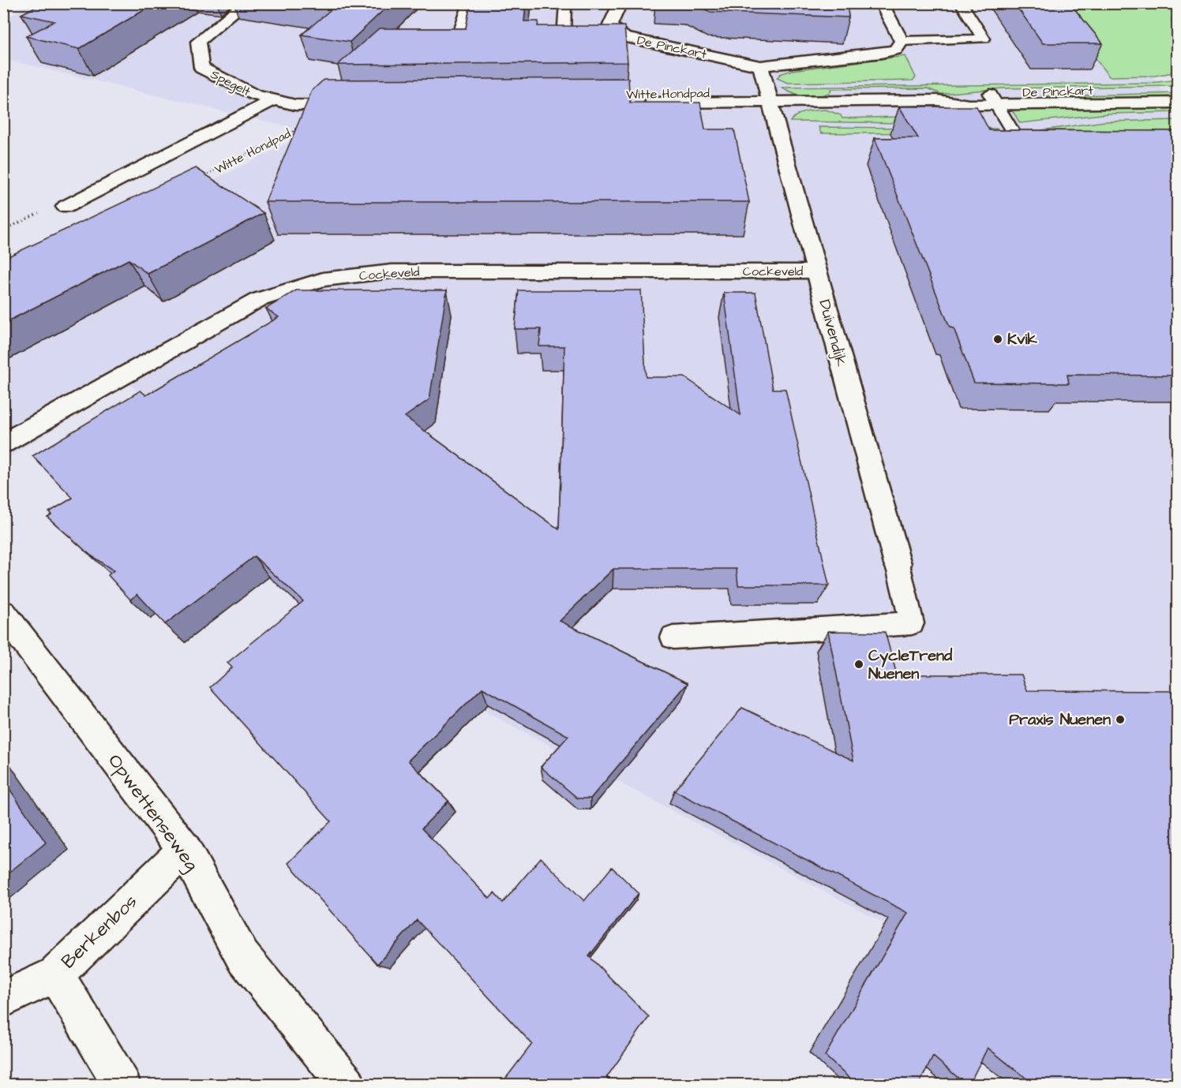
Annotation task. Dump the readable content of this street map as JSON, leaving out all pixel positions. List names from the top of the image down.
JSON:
{
  "streets": {
    "street": [
      "De Pinckart",
      "Spegelt",
      "Witte Hondpad",
      "Cockeveld",
      "Duivendijk",
      "Opwettenseweg",
      "Berkenbos"
    ]
  },
  "crossings": [
    ["De Pinckart", "Witte Hondpad"],
    ["De Pinckart", "Duivendijk"],
    ["Witte Hondpad", "Duivendijk"],
    ["Cockeveld", "Duivendijk"],
    ["Opwettenseweg", "Berkenbos"]
  ],
  "places": ["Kvik", "CycleTrend Nuenen", "Praxis Nuenen"]
}
